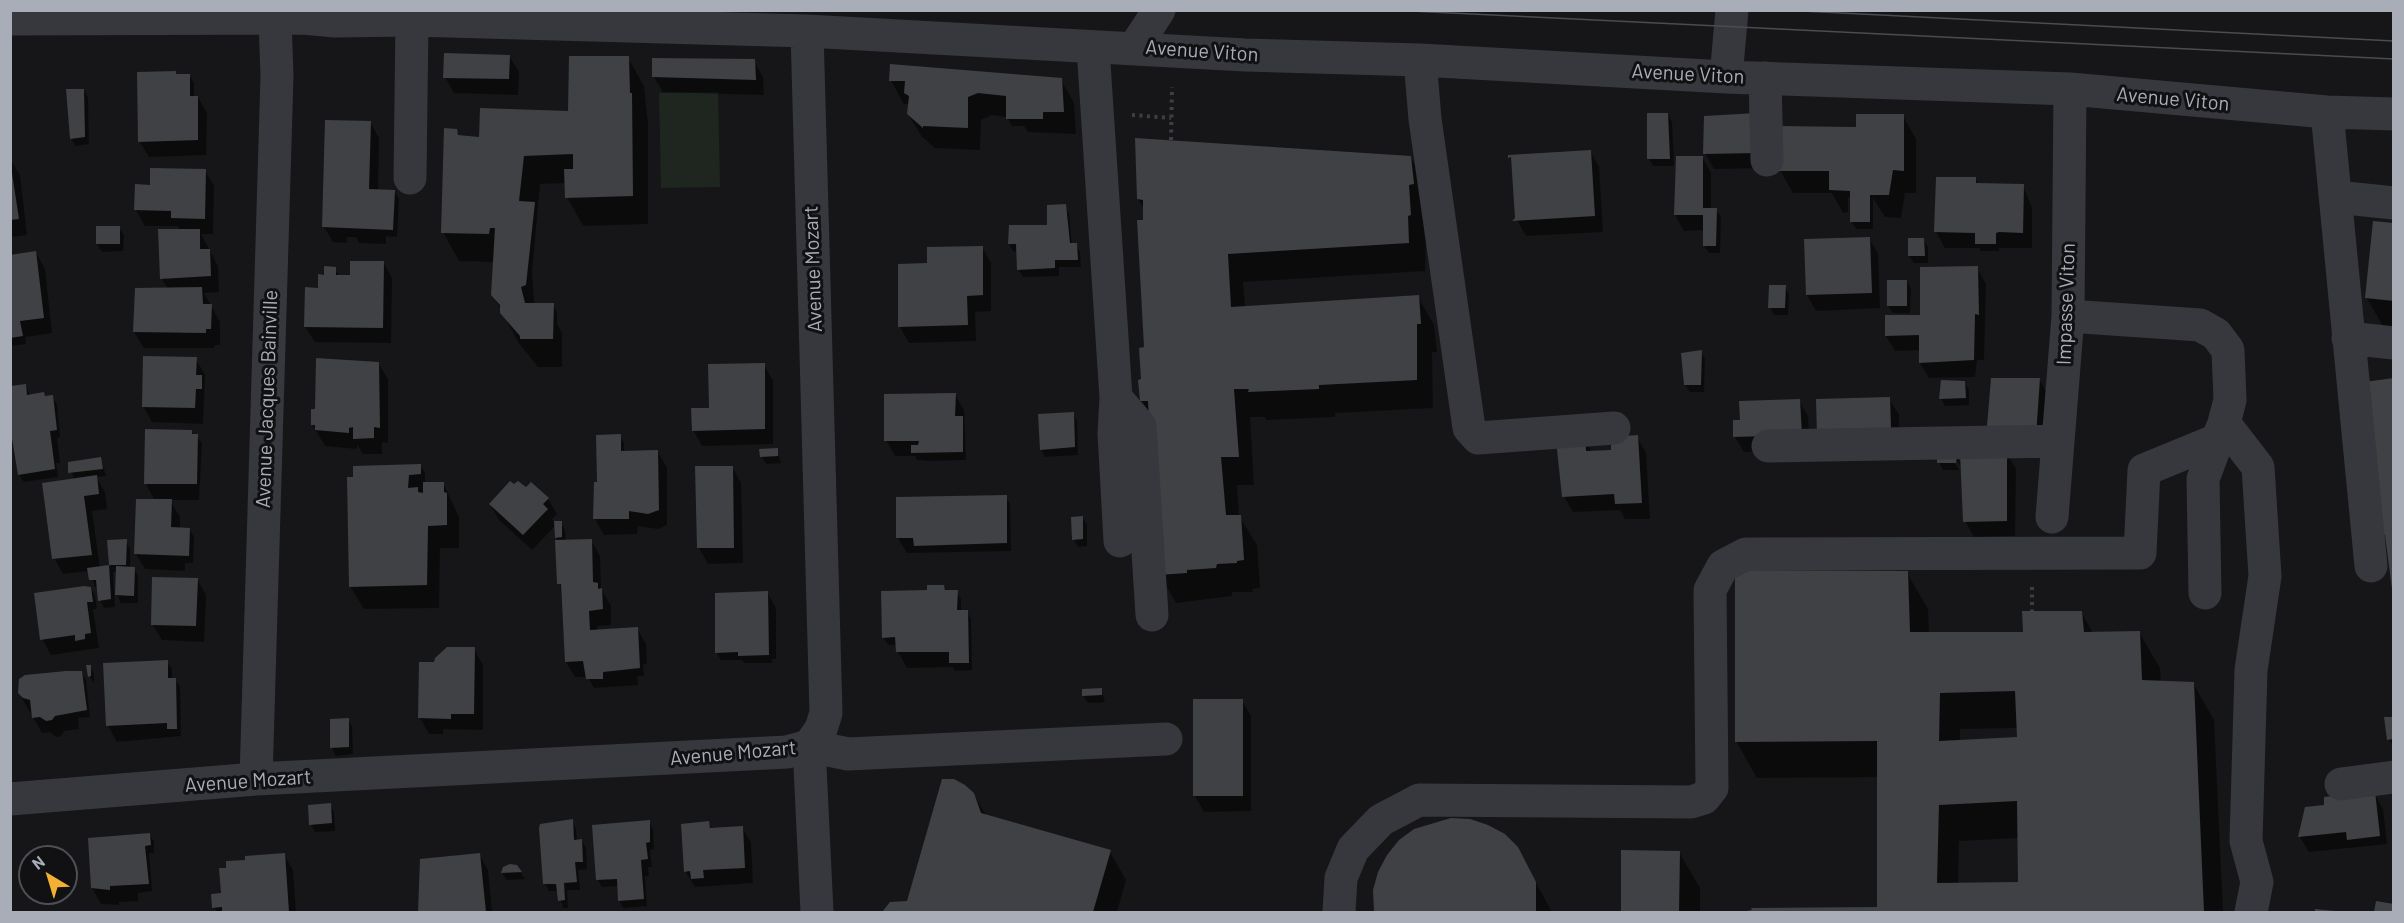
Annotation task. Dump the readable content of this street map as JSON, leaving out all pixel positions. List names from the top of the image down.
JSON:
{
  "streets": {
    "street": [
      "Avenue Viton",
      "Avenue Mozart",
      "Impasse Viton",
      "Avenue Jacques Bainville"
    ]
  },
  "crossings": [
    ["Avenue Viton", "Avenue Mozart"],
    ["Avenue Viton", "Impasse Viton"],
    ["Avenue Viton", "Avenue Jacques Bainville"],
    ["Avenue Mozart", "Avenue Jacques Bainville"]
  ],
  "north": "top left"
}
